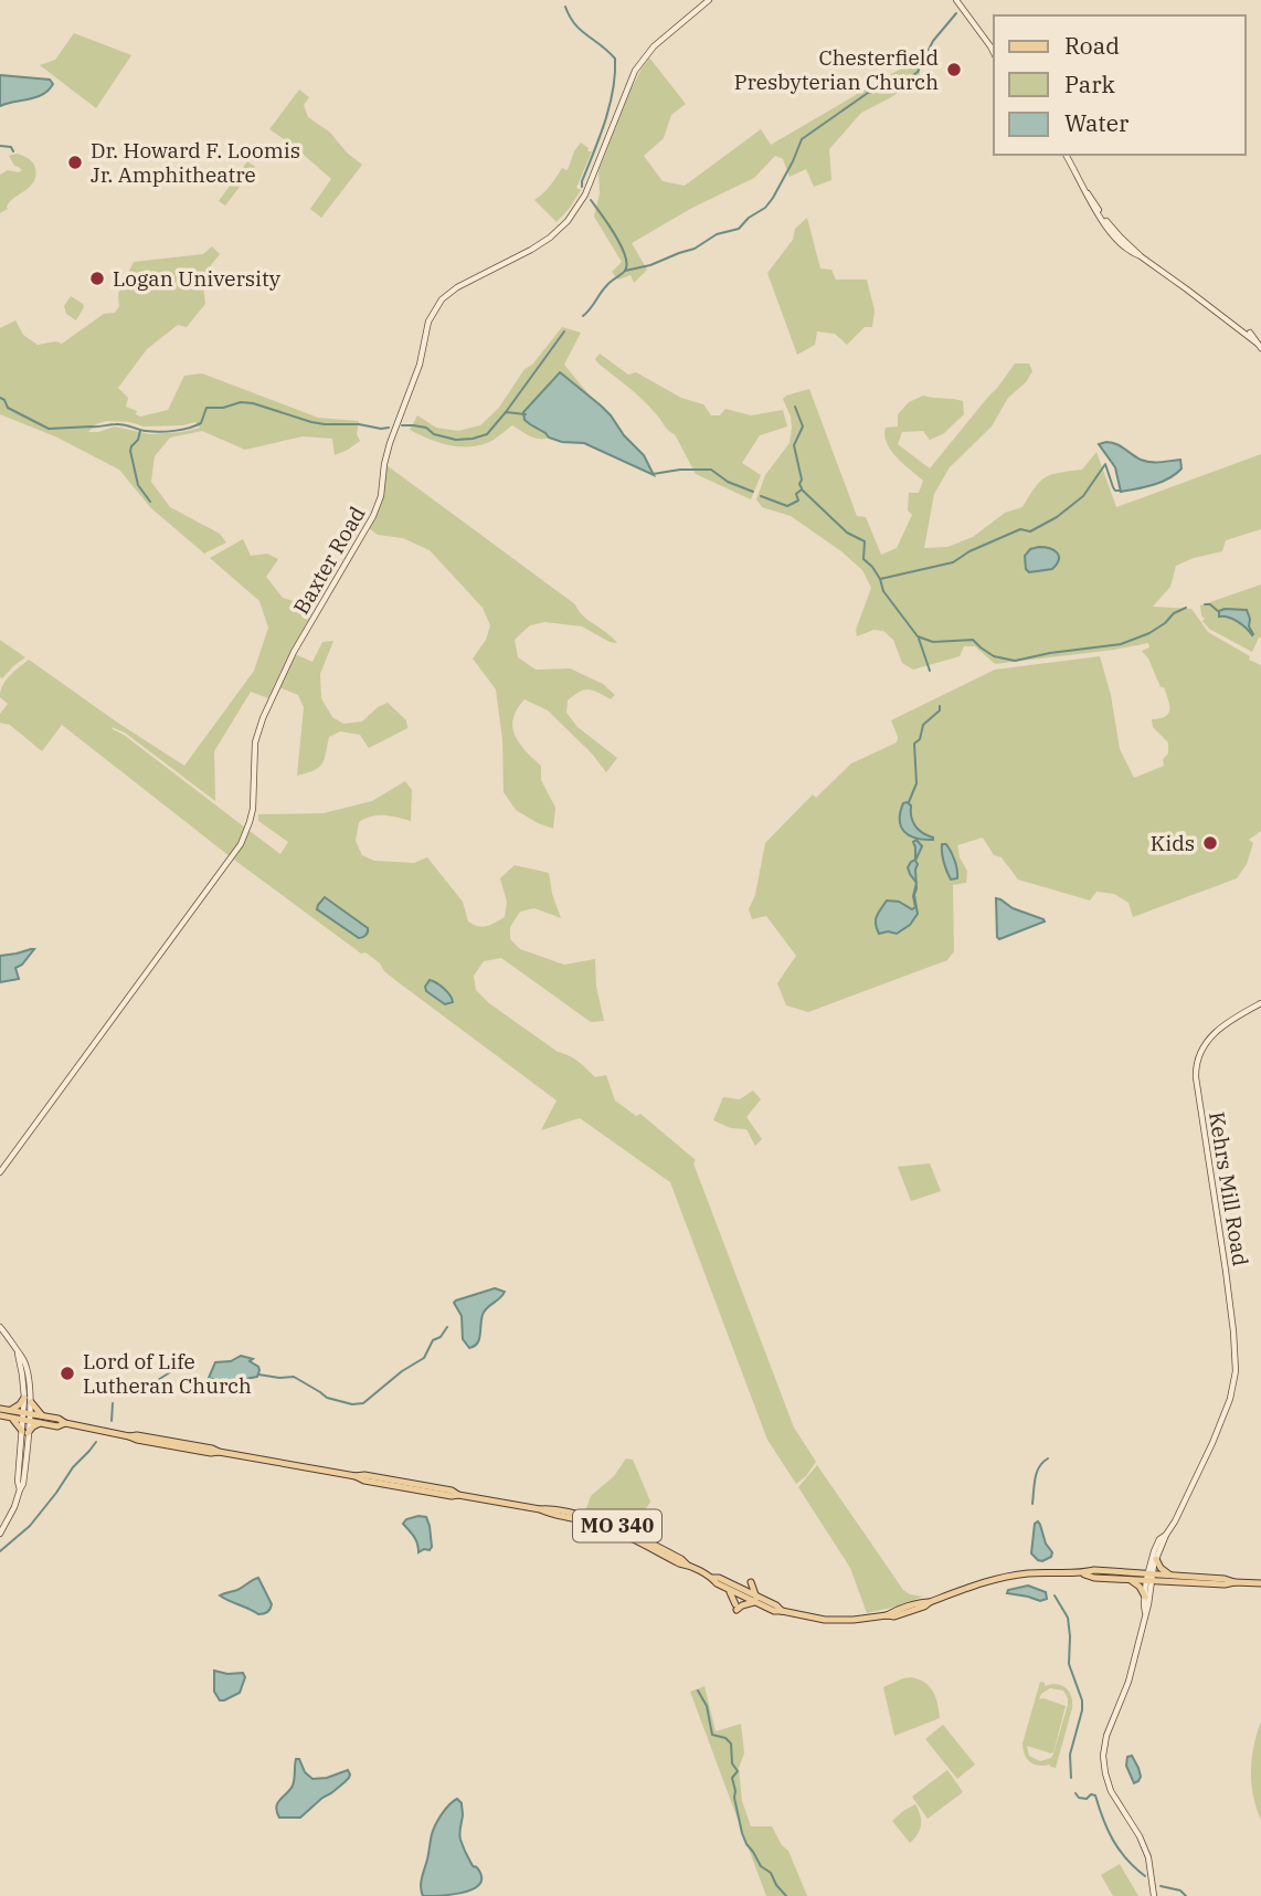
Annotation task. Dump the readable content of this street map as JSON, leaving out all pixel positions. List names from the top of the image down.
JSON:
{
  "streets": {
    "main road": ["Baxter Road", "Kehrs Mill Road", "MO 340"]
  },
  "crossings": [
    ["Kehrs Mill Road", "MO 340"]
  ],
  "places": [
    "Chesterfield Presbyterian Church",
    "Dr. Howard F. Loomis Jr. Amphitheatre",
    "Logan University",
    "Kids",
    "Lord of Life Lutheran Church"
  ],
  "legend": ["Road", "Park", "Water"]
}
